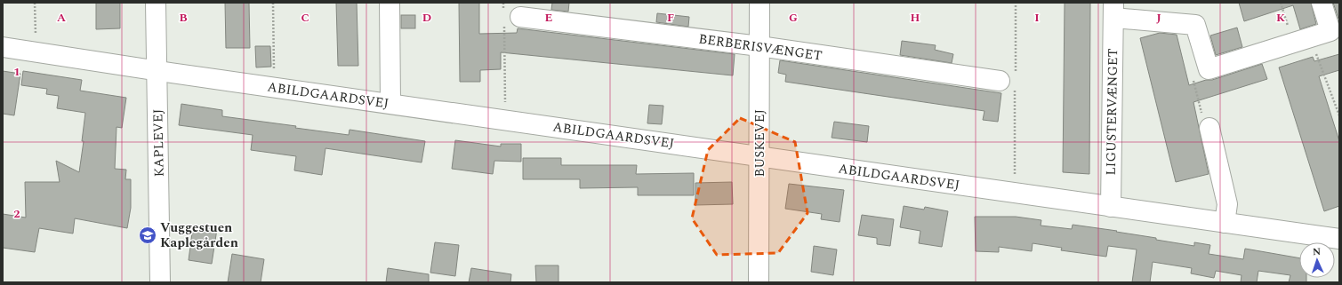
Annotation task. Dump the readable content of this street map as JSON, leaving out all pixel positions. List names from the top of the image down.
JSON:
{
  "streets": {
    "street": [
      "BERBERISVÆNGET",
      "ABILDGAARDSVEJ",
      "LIGUSTERVÆNGET",
      "KAPLEVEJ",
      "BUSKEVEJ"
    ]
  },
  "crossings": [
    ["BERBERISVÆNGET", "BUSKEVEJ"],
    ["ABILDGAARDSVEJ", "LIGUSTERVÆNGET"],
    ["ABILDGAARDSVEJ", "KAPLEVEJ"],
    ["ABILDGAARDSVEJ", "BUSKEVEJ"]
  ],
  "places": {
    "school or university": ["Vuggestuen Kaplegården"]
  },
  "north": "top",
  "grid": {
    "columns": [
      "A",
      "B",
      "C",
      "D",
      "E",
      "F",
      "G",
      "H",
      "I",
      "J",
      "K"
    ],
    "rows": ["1", "2"]
  }
}
